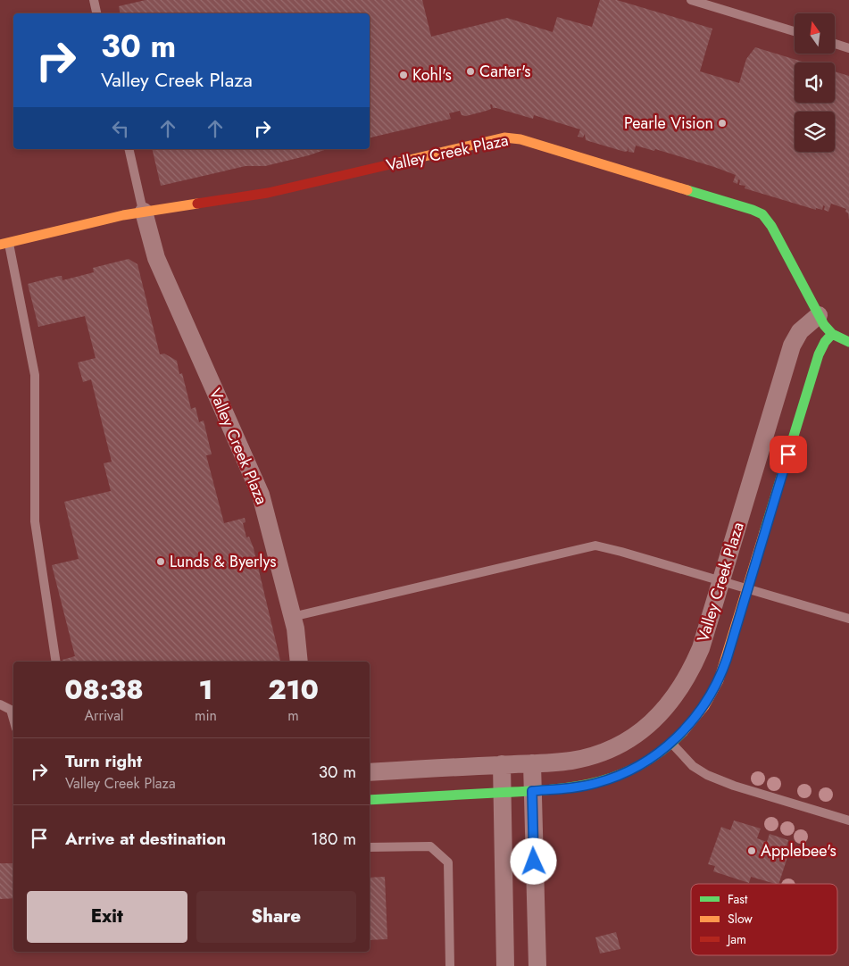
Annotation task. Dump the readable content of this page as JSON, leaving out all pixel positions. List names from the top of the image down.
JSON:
{
  "streets": {
    "street": ["Valley Creek Plaza"]
  },
  "places": [
    "Carter's",
    "Kohl's",
    "Pearle Vision",
    "Lunds & Byerlys",
    "Applebee's"
  ],
  "legend": ["Fast", "Slow", "Jam"],
  "north": "top",
  "page": {
    "turn": ["30 m", "Valley Creek Plaza"],
    "eta": [
      "08:38",
      "Arrival",
      "1",
      "min",
      "210",
      "m"
    ],
    "list": [
      {
        "name": "Turn right",
        "note": "Valley Creek Plaza",
        "value": "30 m"
      },
      {
        "name": "Arrive at destination",
        "value": "180 m"
      }
    ],
    "buttons": ["Exit", "Share"]
  }
}
